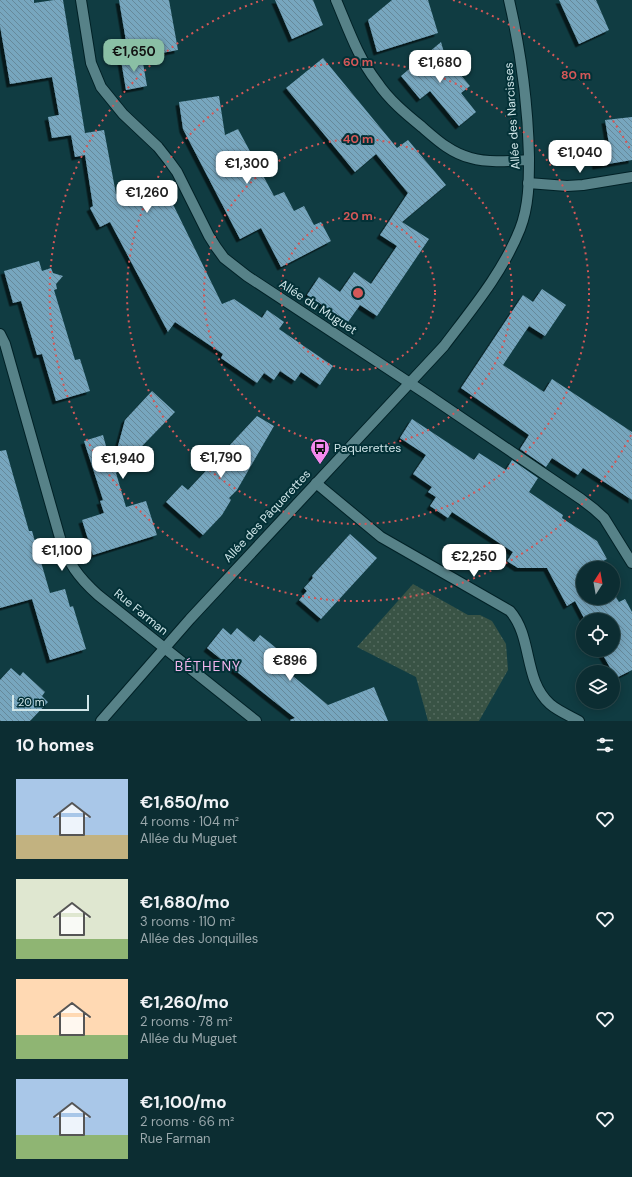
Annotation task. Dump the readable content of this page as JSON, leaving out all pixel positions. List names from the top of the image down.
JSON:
{
  "streets": {
    "street": [
      "Allée des Narcisses",
      "Allée du Muguet",
      "Allée des Pâquerettes",
      "Rue Farman"
    ]
  },
  "crossings": [
    ["Allée des Narcisses", "Allée des Pâquerettes"],
    ["Allée du Muguet", "Allée des Pâquerettes"],
    ["Allée des Pâquerettes", "Rue Farman"]
  ],
  "districts": ["BÉTHENY"],
  "places": {
    "bus stop": ["Paquerettes"]
  },
  "scale_bar": "20 m",
  "north": "top",
  "page": {
    "price": [
      "€1,650",
      "€1,680",
      "€1,040",
      "€1,300",
      "€1,260",
      "€1,790",
      "€1,940",
      "€1,100",
      "€2,250",
      "€896"
    ],
    "scale": "20 m",
    "heading": "10 homes",
    "list": [
      {
        "name": "€1,650/mo",
        "note": "4 rooms · 104 m² · Allée du Muguet"
      },
      {
        "name": "€1,680/mo",
        "note": "3 rooms · 110 m² · Allée des Jonquilles"
      },
      {
        "name": "€1,260/mo",
        "note": "2 rooms · 78 m² · Allée du Muguet"
      },
      {
        "name": "€1,100/mo",
        "note": "2 rooms · 66 m² · Rue Farman"
      }
    ]
  },
  "rings": [
    "60 m",
    "80 m",
    "40 m",
    "20 m"
  ]
}
